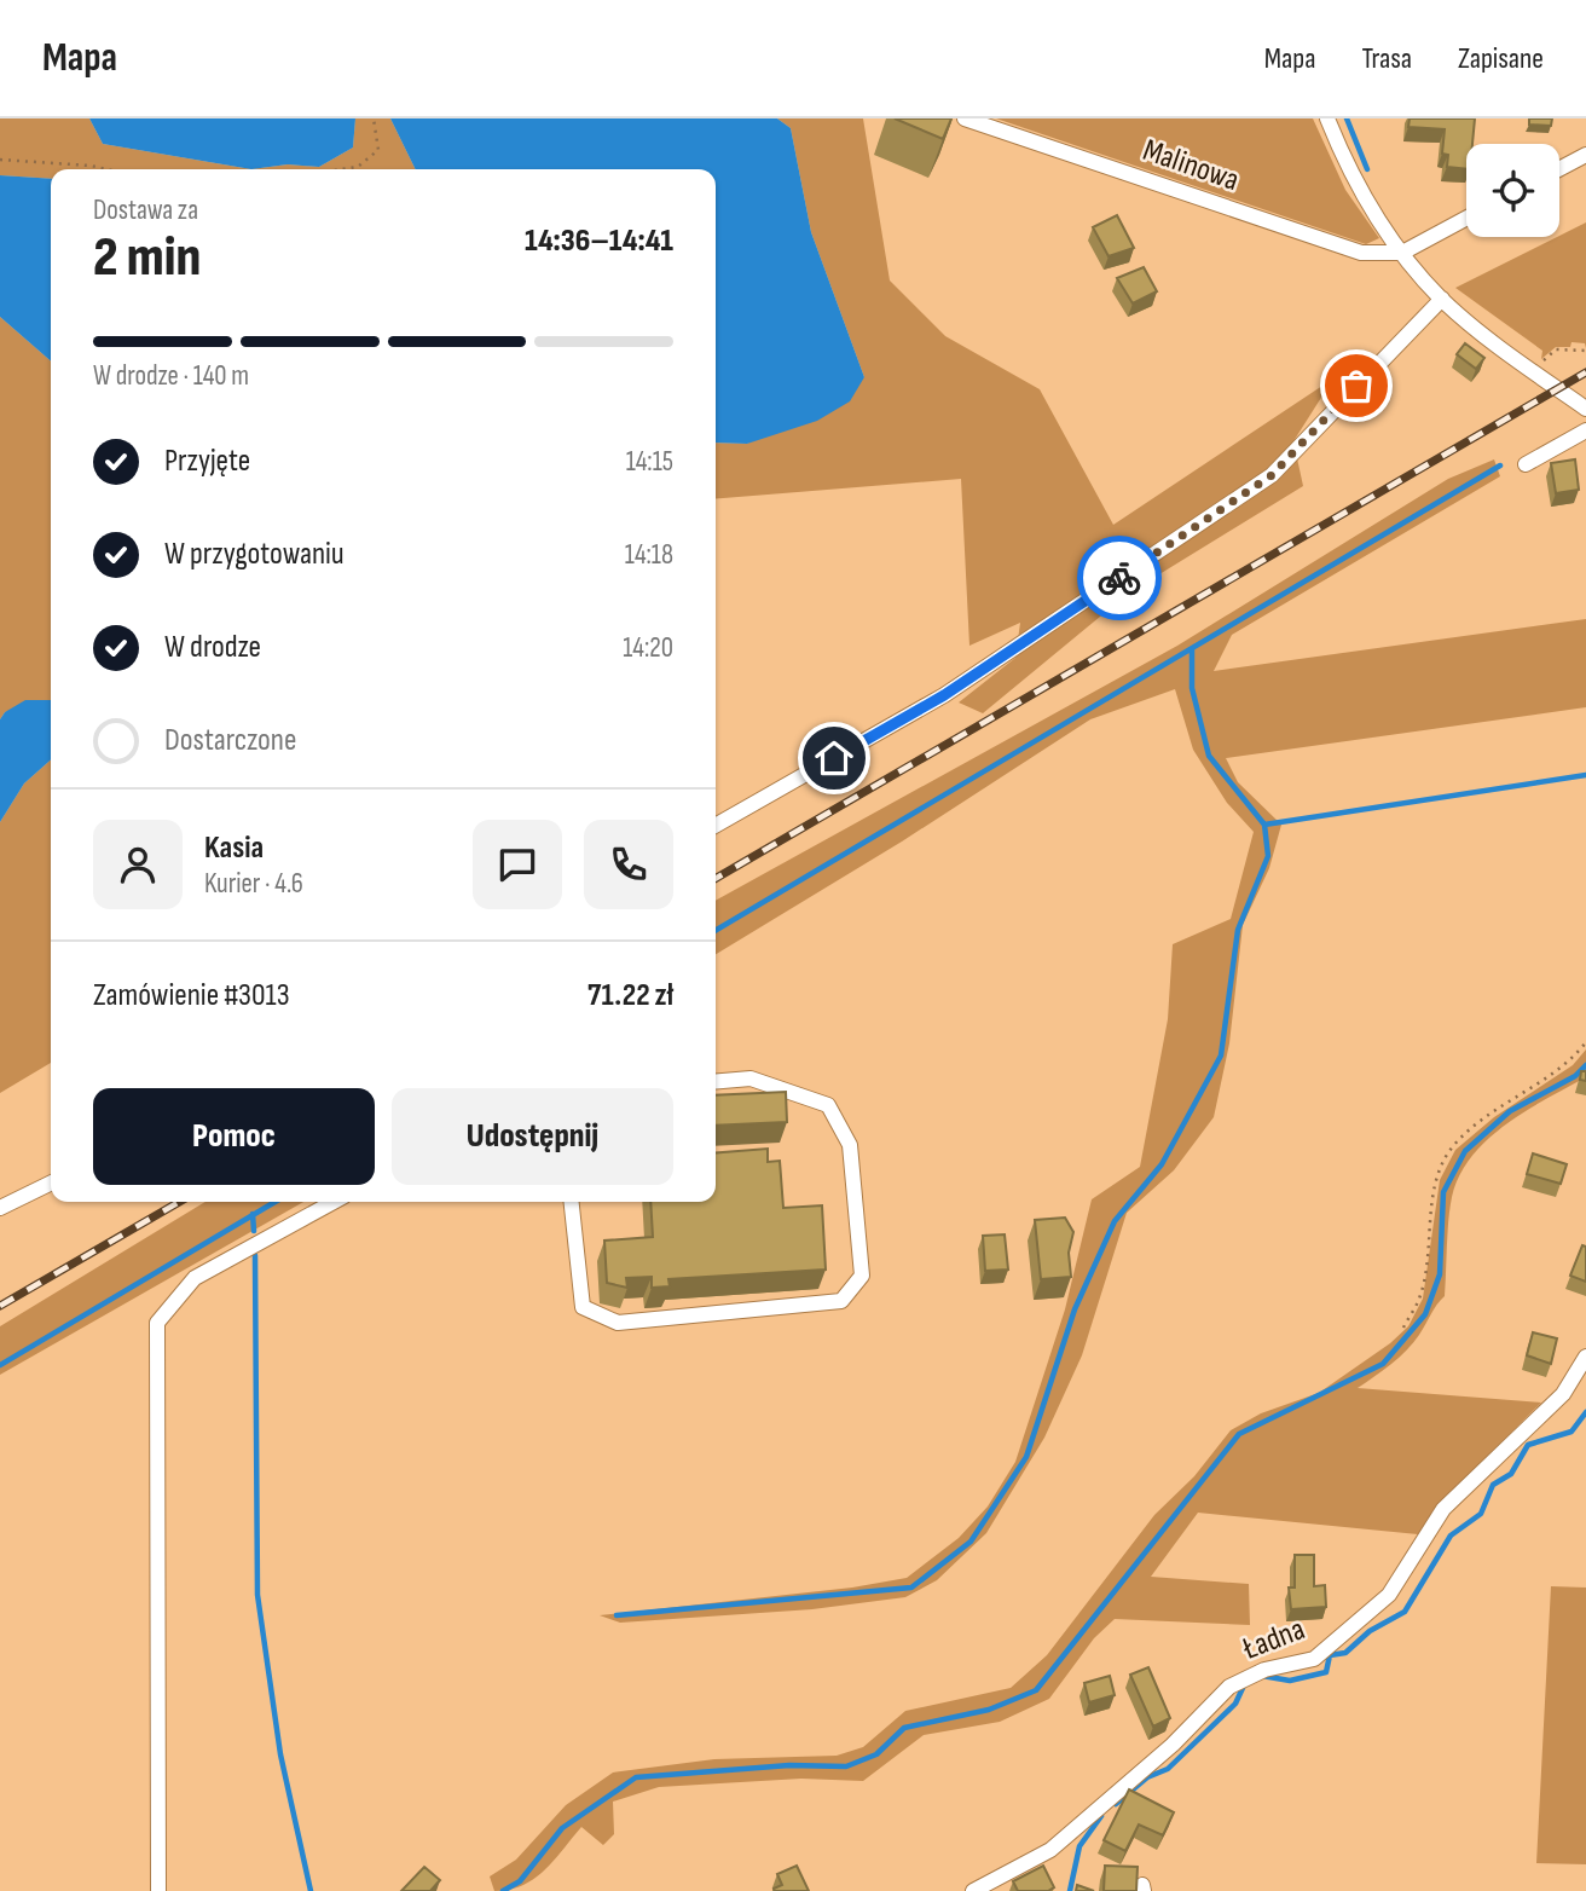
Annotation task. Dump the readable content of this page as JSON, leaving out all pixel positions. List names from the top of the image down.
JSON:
{
  "streets": {
    "street": ["Malinowa", "Ładna"]
  },
  "page": {
    "header": "Mapa",
    "nav": ["Mapa", "Trasa", "Zapisane"],
    "heading": ["2 min", "Dostawa za", "14:36–14:41"],
    "panel": [
      "Kasia",
      "Kurier · 4.6",
      "Zamówienie #3013",
      "71.22 zł"
    ],
    "bar": "W drodze · 140 m",
    "list": [
      ["Przyjęte", "14:15"],
      ["W przygotowaniu", "14:18"],
      ["W drodze", "14:20"],
      "Dostarczone"
    ],
    "buttons": ["Pomoc", "Udostępnij"]
  }
}
